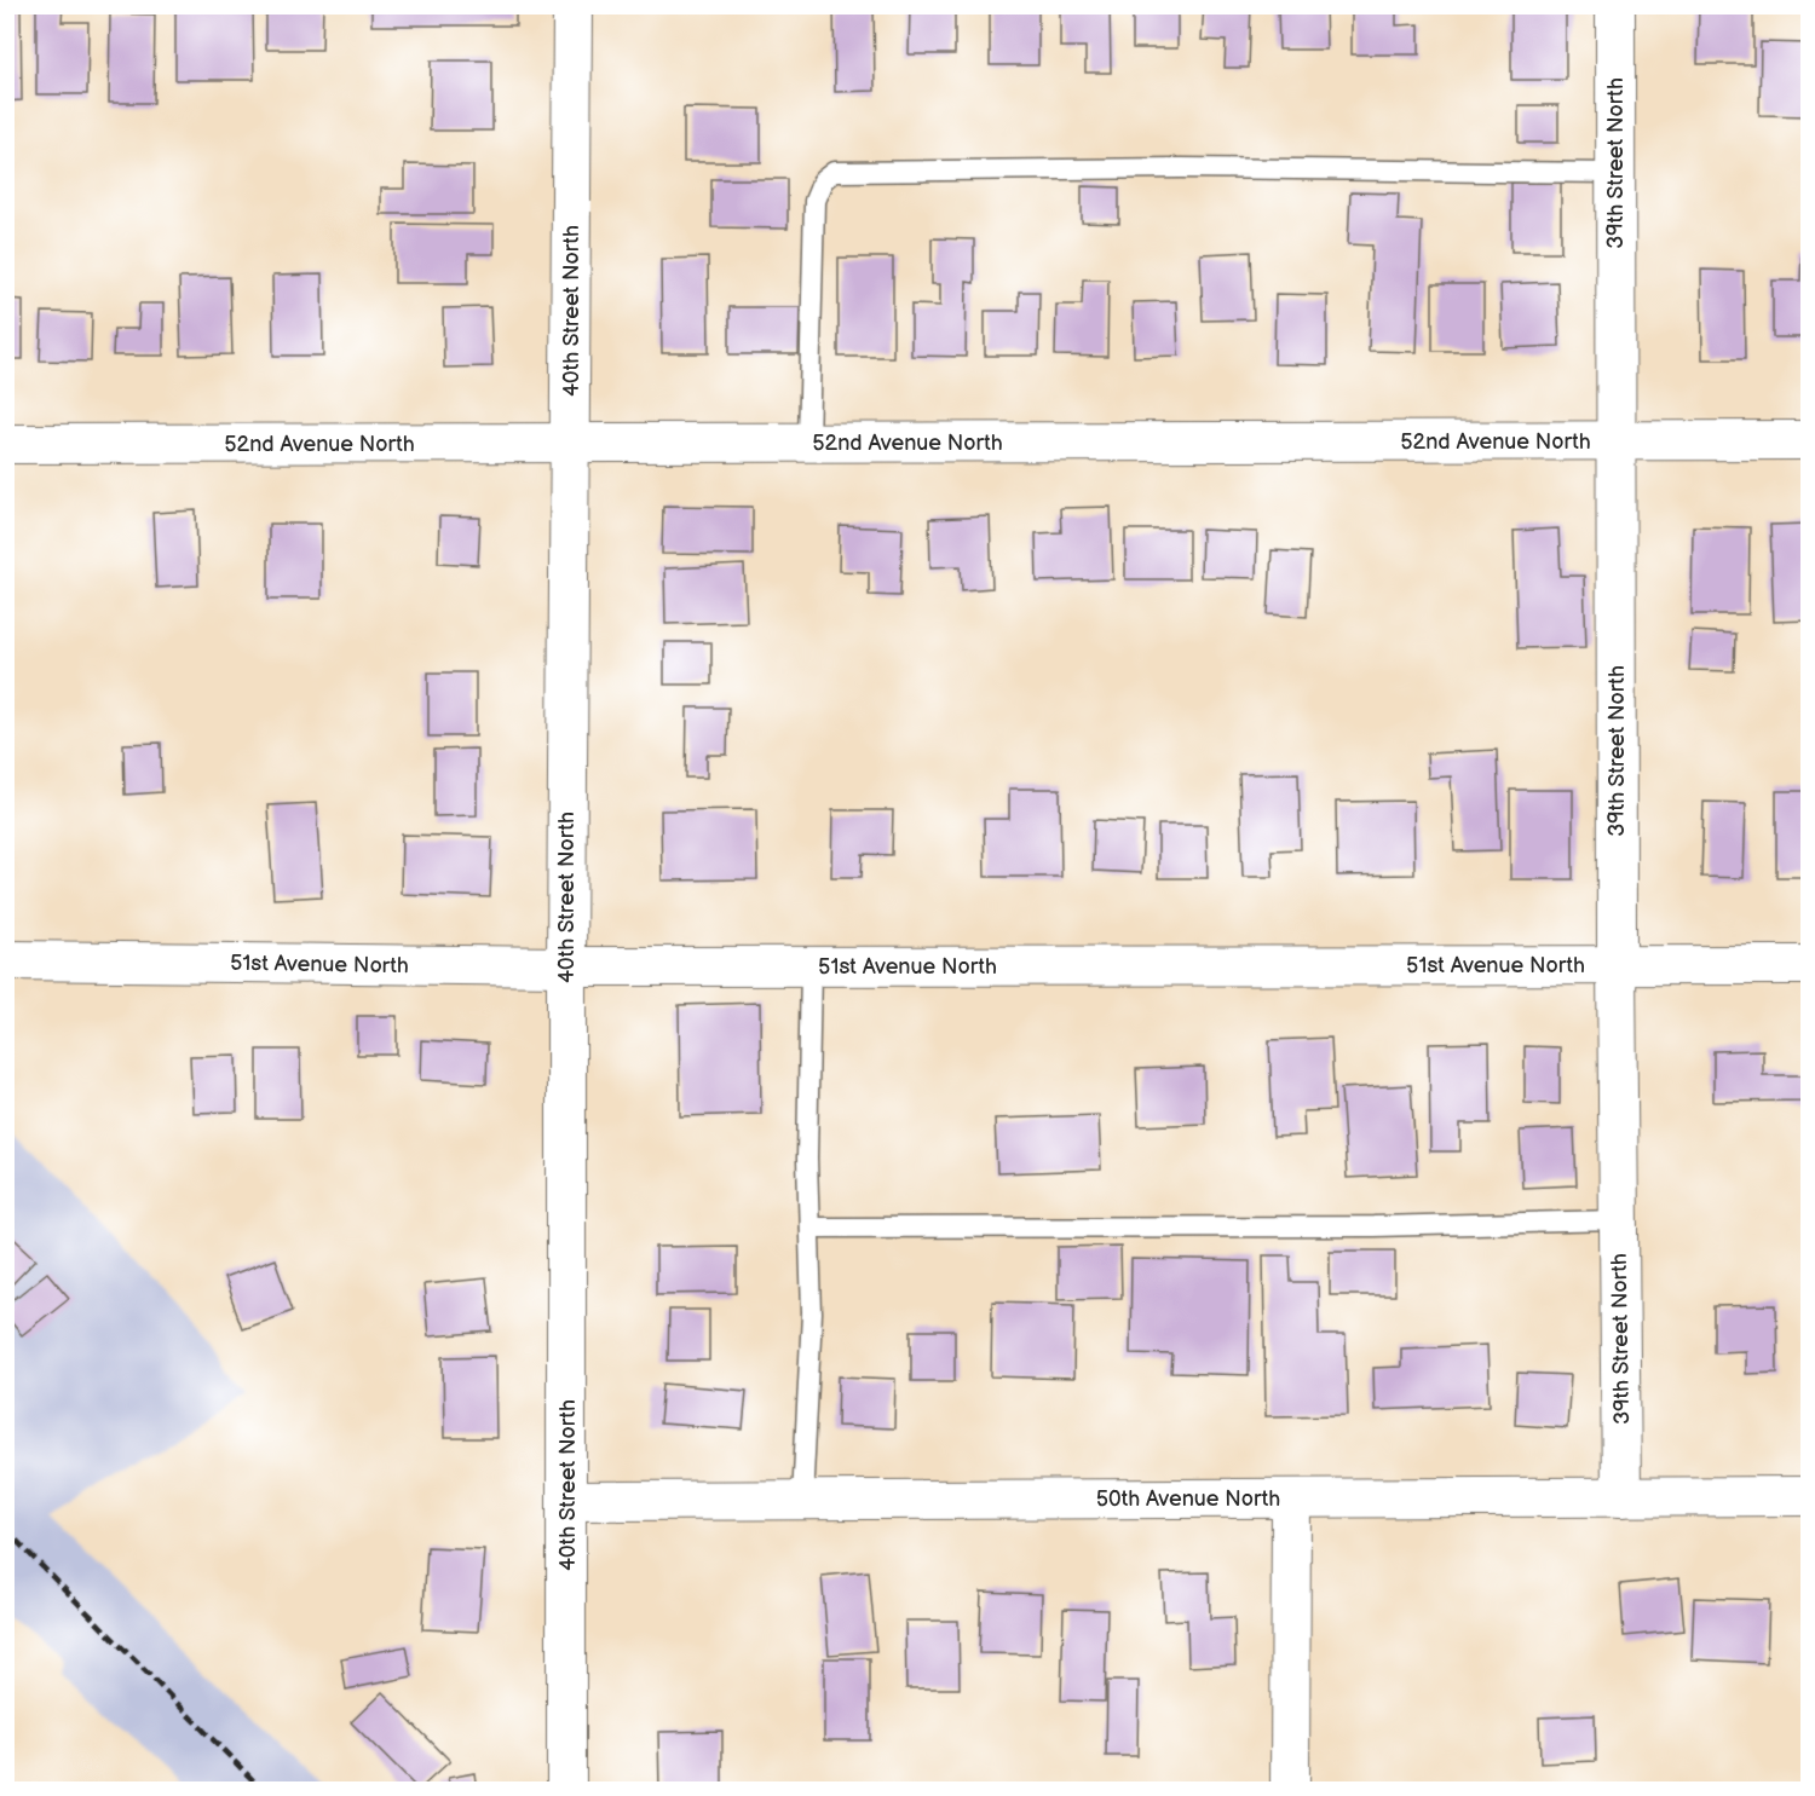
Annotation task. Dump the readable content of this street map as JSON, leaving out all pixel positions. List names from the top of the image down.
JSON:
{
  "streets": {
    "street": [
      "39th Street North",
      "40th Street North",
      "52nd Avenue North",
      "51st Avenue North",
      "50th Avenue North"
    ]
  },
  "crossings": [
    ["39th Street North", "52nd Avenue North"],
    ["39th Street North", "51st Avenue North"],
    ["39th Street North", "50th Avenue North"],
    ["40th Street North", "52nd Avenue North"],
    ["40th Street North", "51st Avenue North"],
    ["40th Street North", "50th Avenue North"]
  ]
}
